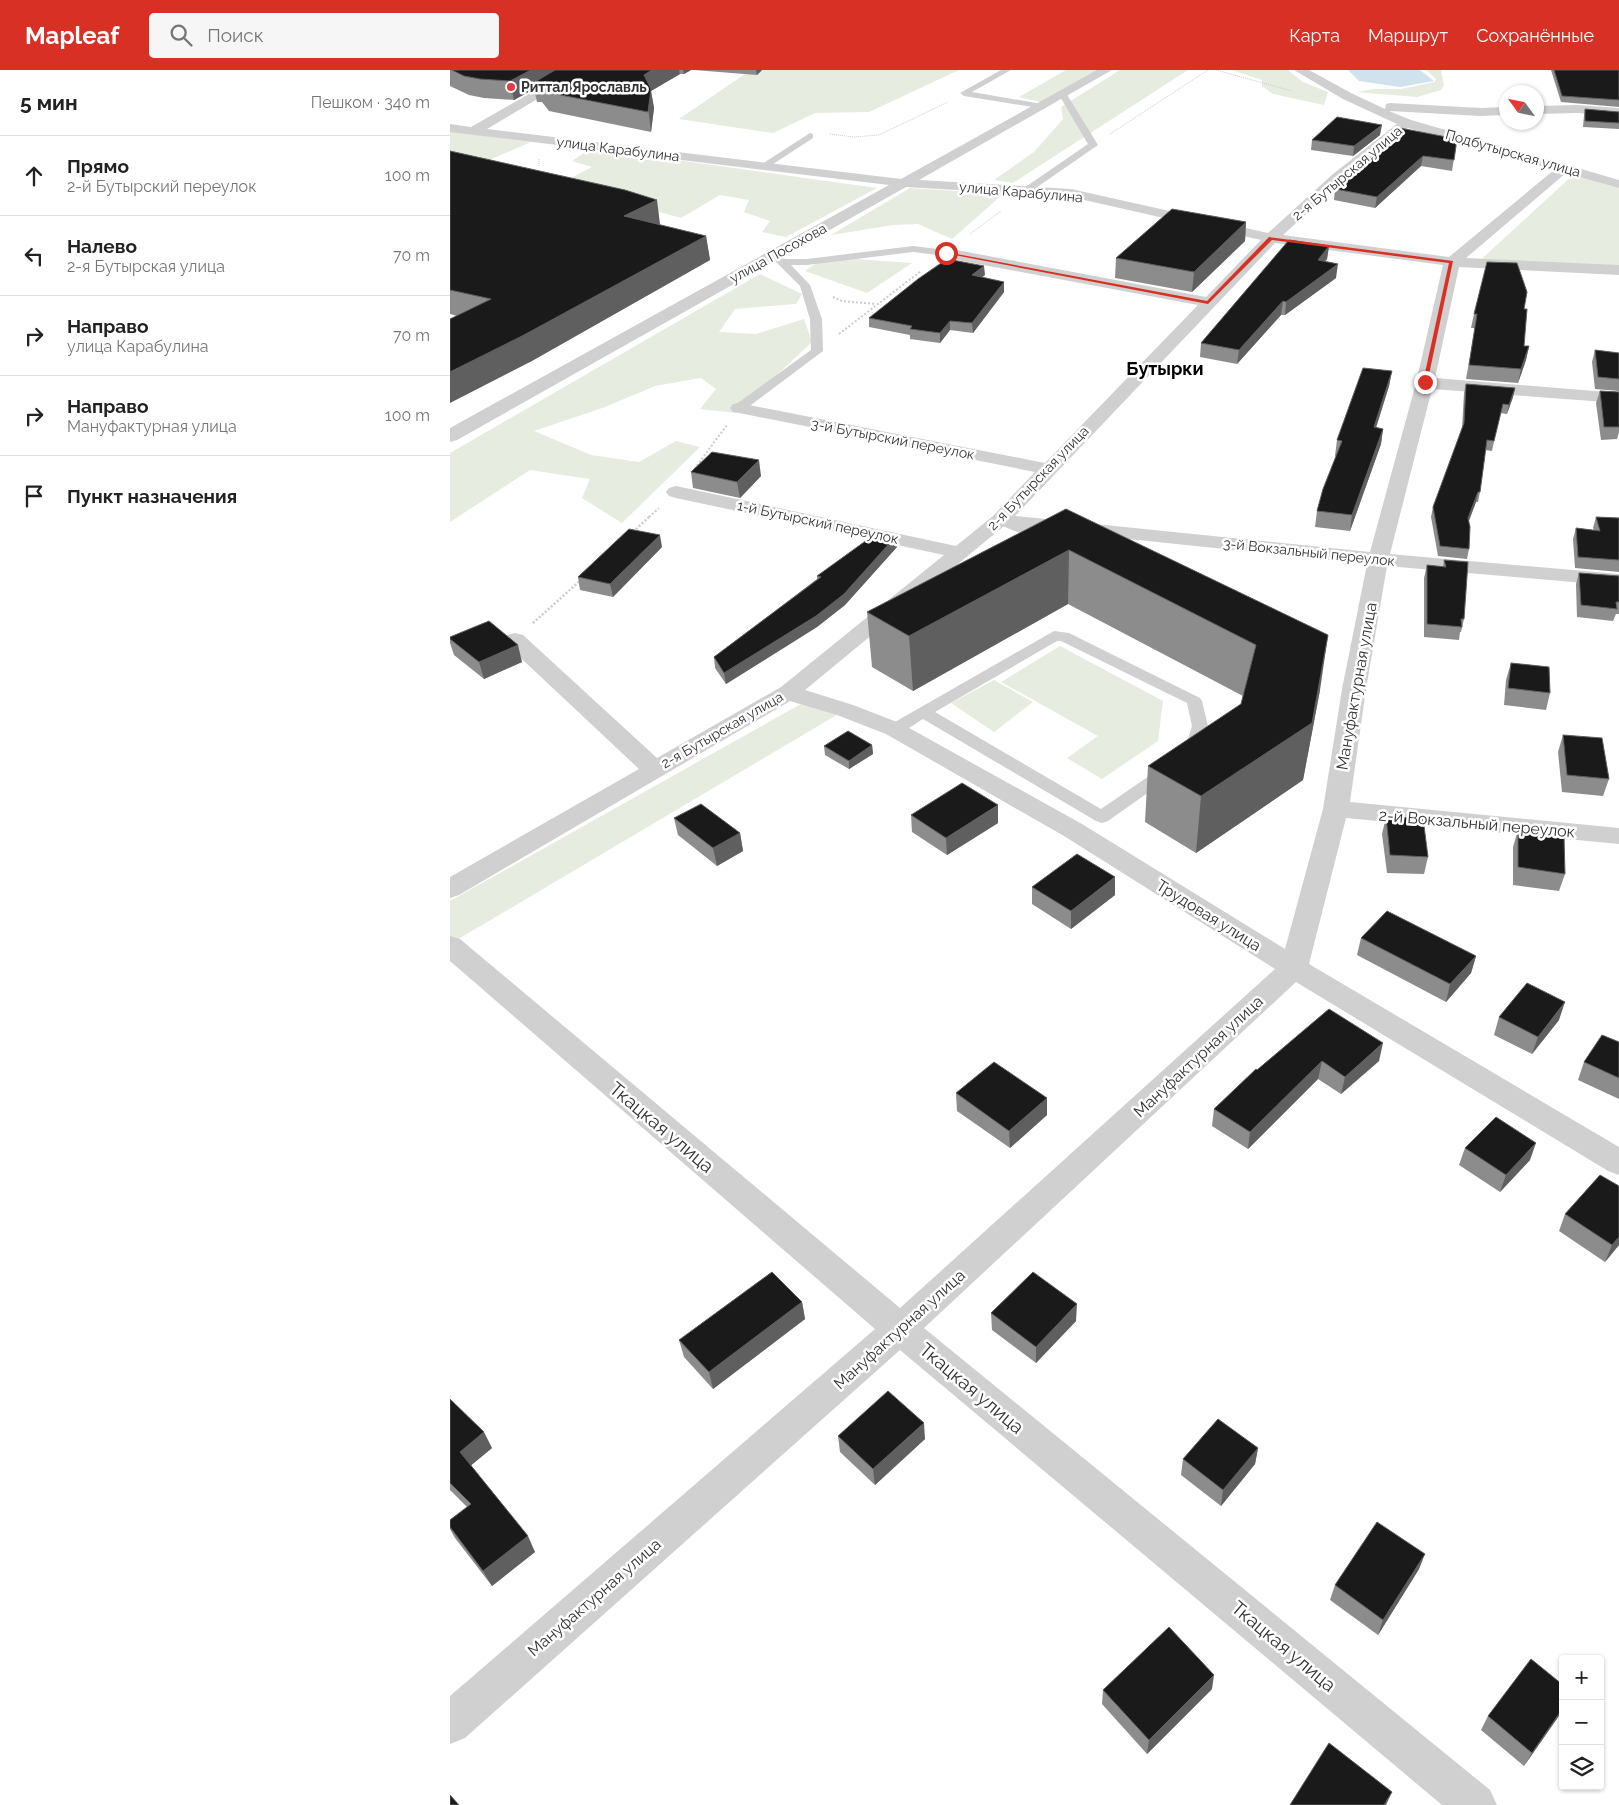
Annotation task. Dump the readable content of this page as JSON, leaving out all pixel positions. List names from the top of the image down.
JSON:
{
  "streets": {
    "street": [
      "улица Карабулина",
      "Подбутырская улица",
      "2-я Бутырская улица",
      "улица Посохова",
      "3-й Бутырский переулок",
      "1-й Бутырский переулок",
      "3-й Вокзальный переулок",
      "Мануфактурная улица",
      "2-й Вокзальный переулок",
      "Трудовая улица",
      "Ткацкая улица"
    ]
  },
  "crossings": [
    ["улица Карабулина", "2-я Бутырская улица"],
    ["улица Карабулина", "улица Посохова"],
    ["улица Карабулина", "Мануфактурная улица"],
    ["Подбутырская улица", "2-я Бутырская улица"],
    ["2-я Бутырская улица", "3-й Бутырский переулок"],
    ["2-я Бутырская улица", "1-й Бутырский переулок"],
    ["2-я Бутырская улица", "3-й Вокзальный переулок"],
    ["2-я Бутырская улица", "Трудовая улица"],
    ["3-й Вокзальный переулок", "Мануфактурная улица"],
    ["Мануфактурная улица", "2-й Вокзальный переулок"],
    ["Мануфактурная улица", "Трудовая улица"],
    ["Мануфактурная улица", "Ткацкая улица"]
  ],
  "districts": ["Бутырки"],
  "places": ["Риттал Ярославль"],
  "north": "top left",
  "page": {
    "header": "Mapleaf",
    "search": "Поиск",
    "nav": ["Карта", "Маршрут", "Сохранённые"],
    "heading": ["5 мин", "Пешком · 340 m"],
    "list": [
      ["Прямо", "2-й Бутырский переулок", "100 m"],
      ["Налево", "2-я Бутырская улица", "70 m"],
      ["Направо", "улица Карабулина", "70 m"],
      ["Направо", "Мануфактурная улица", "100 m"],
      "Пункт назначения"
    ],
    "map_buttons": ["+", "−"]
  }
}
